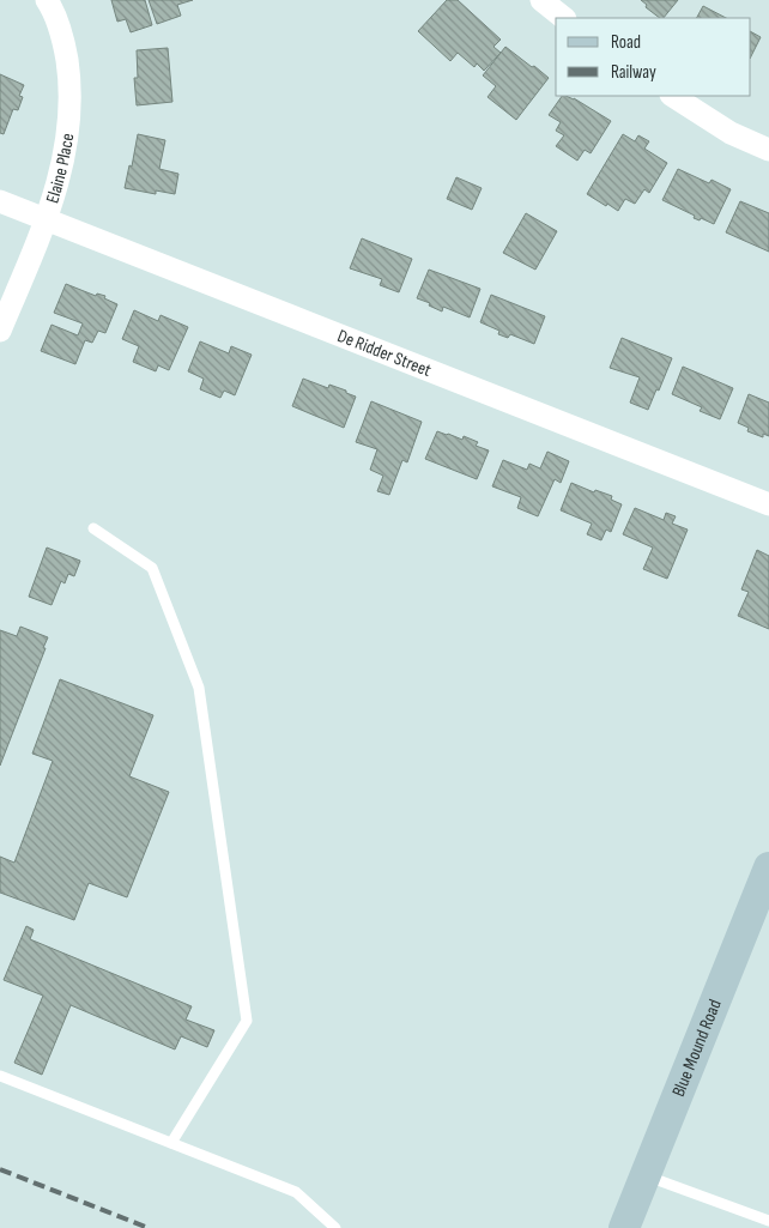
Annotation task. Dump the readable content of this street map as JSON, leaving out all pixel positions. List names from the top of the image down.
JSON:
{
  "streets": {
    "main road": ["Blue Mound Road"],
    "street": ["Elaine Place", "De Ridder Street"]
  },
  "crossings": [
    ["Elaine Place", "De Ridder Street"]
  ],
  "legend": ["Road", "Railway"]
}
